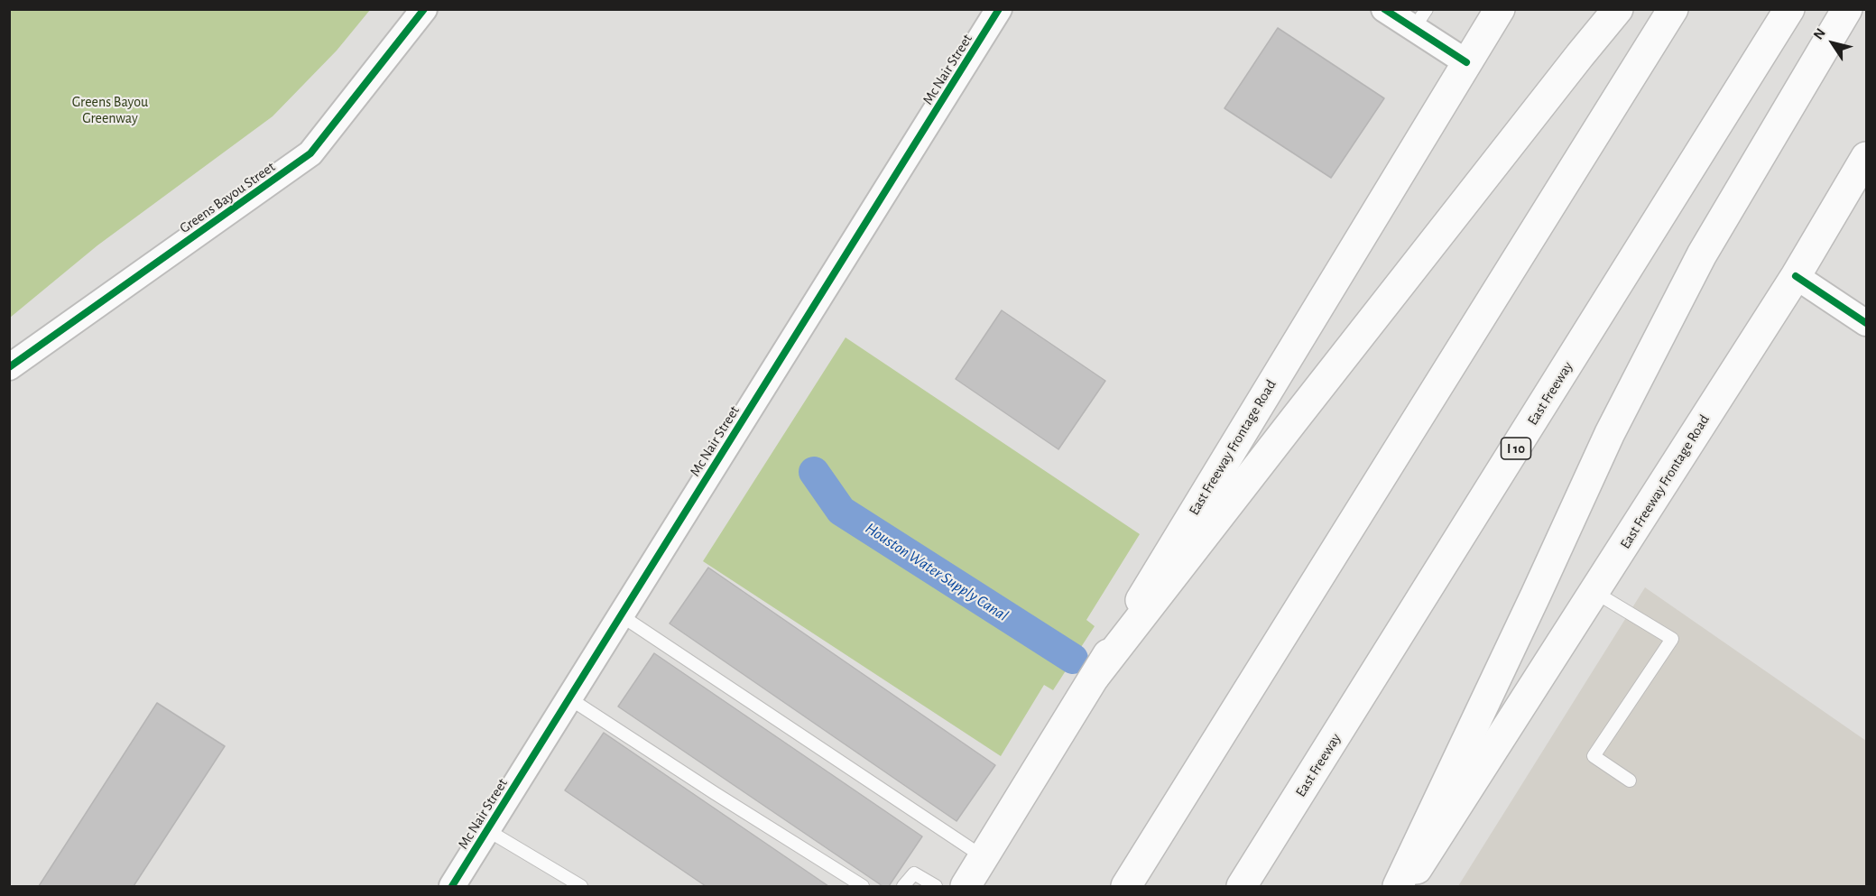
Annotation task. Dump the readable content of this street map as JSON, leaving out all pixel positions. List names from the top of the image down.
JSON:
{
  "streets": {
    "main road": ["East Freeway", "East Freeway Frontage Road", "I 10"],
    "street": ["Mc Nair Street", "Greens Bayou Street"]
  },
  "water": ["Houston Water Supply Canal"],
  "parks": ["Greens Bayou Greenway"],
  "north": "top left"
}
